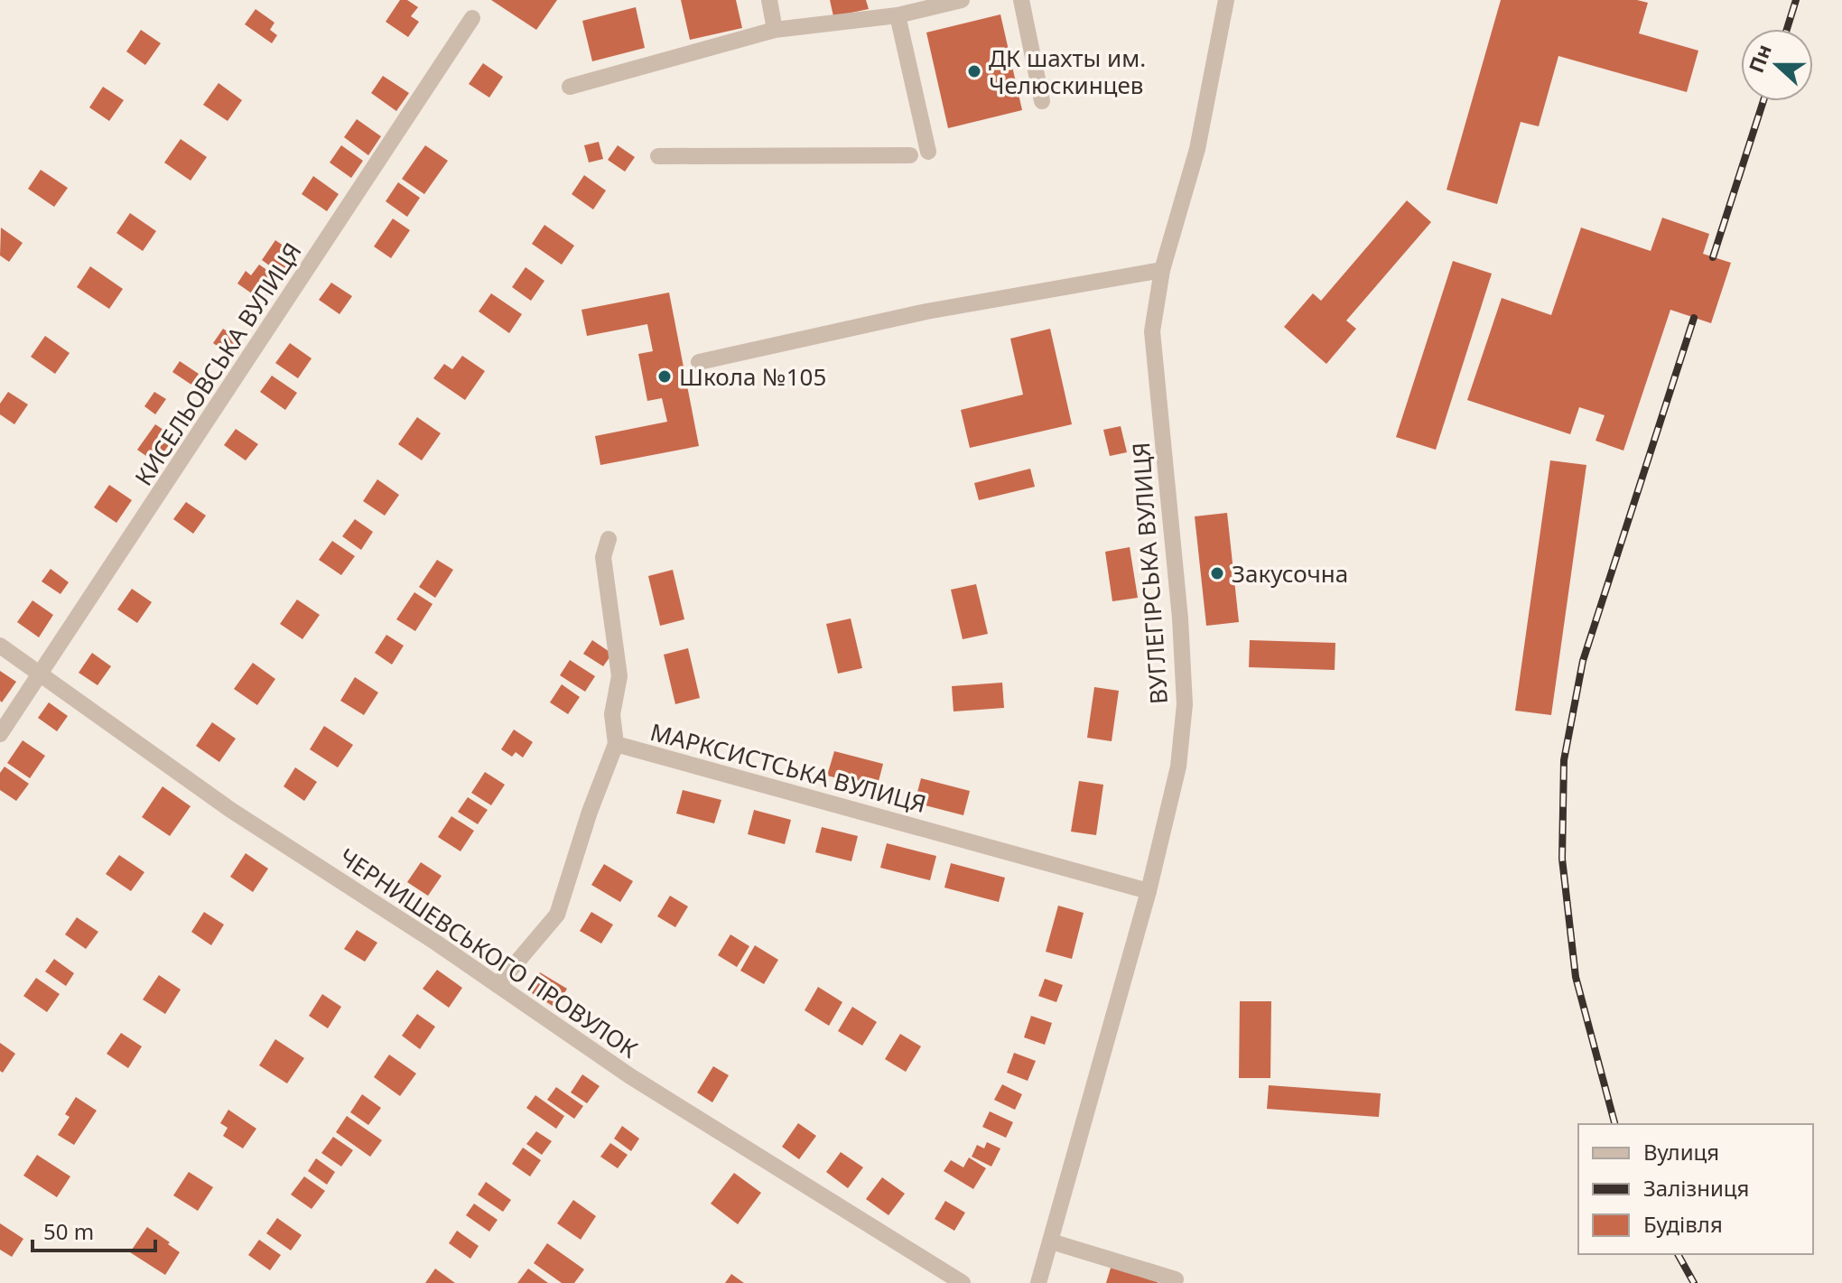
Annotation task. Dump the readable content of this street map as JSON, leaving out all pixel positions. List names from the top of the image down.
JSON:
{
  "streets": {
    "street": [
      "КИСЕЛЬОВСЬКА ВУЛИЦЯ",
      "ВУГЛЕГІРСЬКА ВУЛИЦЯ",
      "МАРКСИСТСЬКА ВУЛИЦЯ",
      "ЧЕРНИШЕВСЬКОГО ПРОВУЛОК"
    ]
  },
  "crossings": [
    ["КИСЕЛЬОВСЬКА ВУЛИЦЯ", "ЧЕРНИШЕВСЬКОГО ПРОВУЛОК"],
    ["ВУГЛЕГІРСЬКА ВУЛИЦЯ", "МАРКСИСТСЬКА ВУЛИЦЯ"]
  ],
  "places": ["ДК шахты им. Челюскинцев", "Школа №105", "Закусочна"],
  "legend": ["Вулиця", "Залізниця", "Будівля"],
  "scale_bar": "50 m",
  "north": "left"
}
